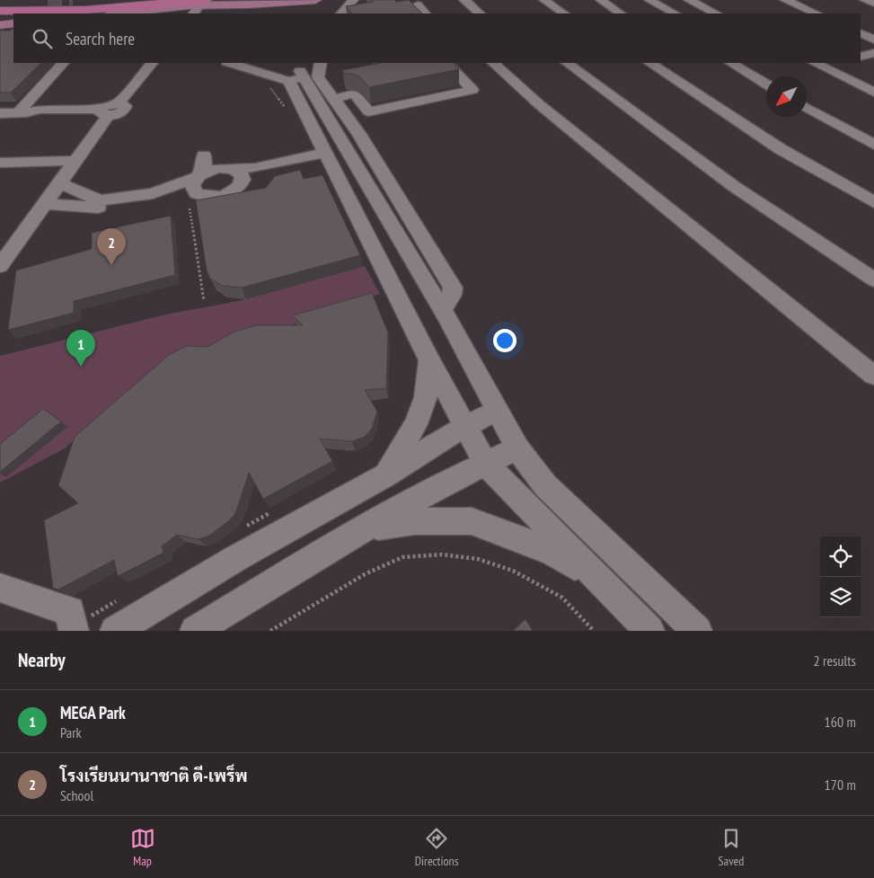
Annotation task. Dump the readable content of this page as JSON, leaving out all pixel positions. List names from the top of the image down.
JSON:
{
  "north": "bottom left",
  "page": {
    "search": "Search here",
    "pins": ["2", "1"],
    "heading": ["Nearby", "2 results"],
    "list": [
      {
        "mark": "1",
        "name": "MEGA Park",
        "note": "Park",
        "value": "160 m"
      },
      {
        "mark": "2",
        "name": "โรงเรียนนานาชาติ ดี-เพร็พ",
        "note": "School",
        "value": "170 m"
      }
    ],
    "nav": ["Map", "Directions", "Saved"]
  }
}
